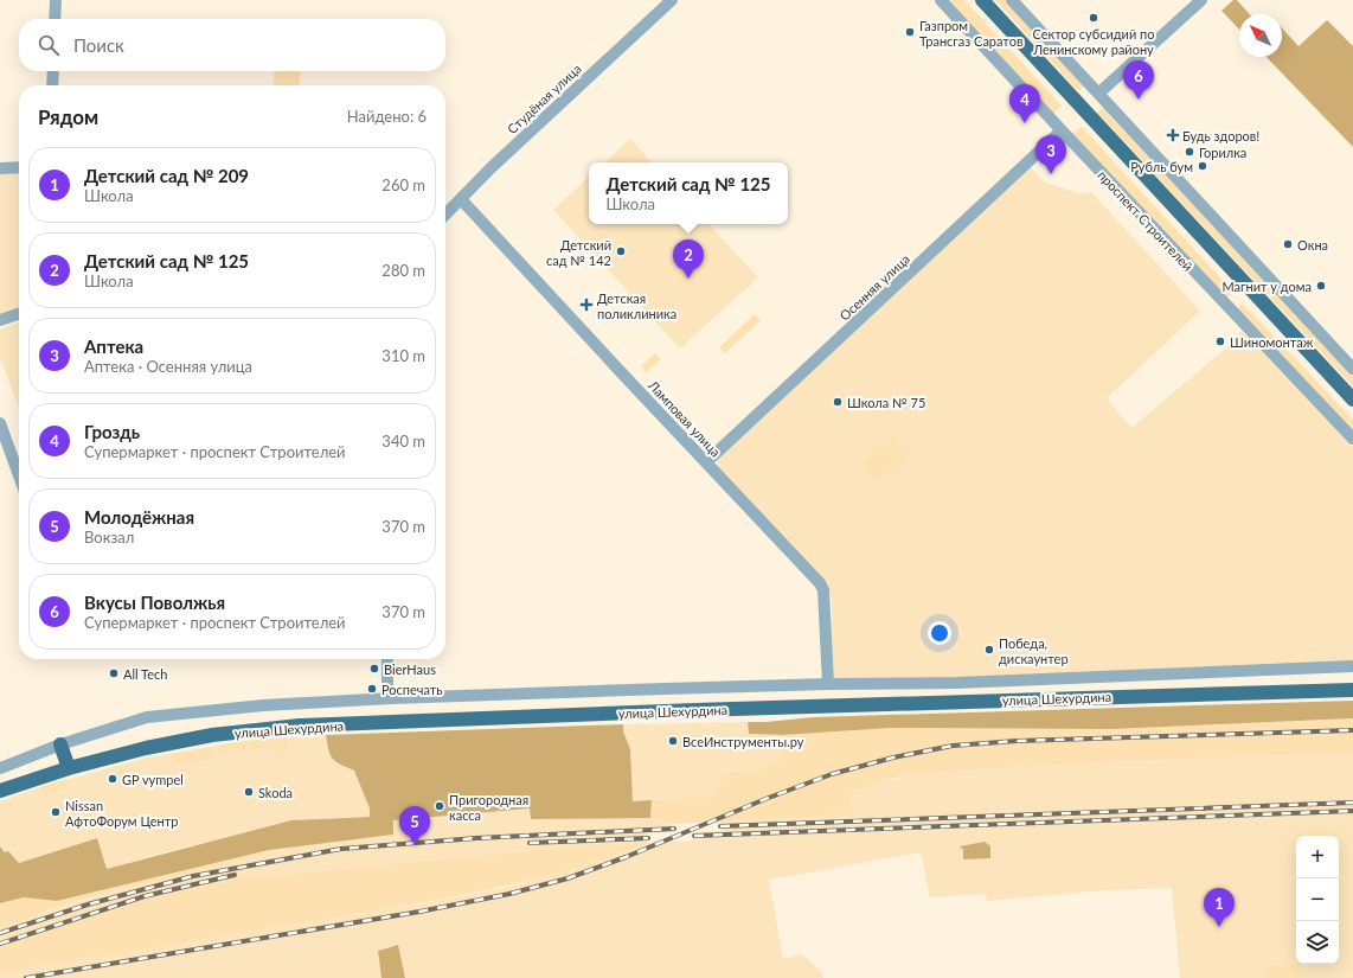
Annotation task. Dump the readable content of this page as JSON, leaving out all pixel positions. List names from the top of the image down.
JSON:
{
  "streets": {
    "main road": ["улица Шехурдина"],
    "street": [
      "Студёная улица",
      "проспект Строителей",
      "Осенняя улица",
      "Ламповая улица"
    ]
  },
  "crossings": [
    ["Студёная улица", "Ламповая улица"],
    ["проспект Строителей", "Осенняя улица"],
    ["Осенняя улица", "Ламповая улица"]
  ],
  "places": {
    "other": [
      "Сектор субсидий по Ленинскому району",
      "Газпром Трансгаз Саратов",
      "Горилка",
      "Рубль бум",
      "Окна",
      "Детский сад № 142",
      "Магнит у дома",
      "Шиномонтаж",
      "Школа № 75",
      "Победа, дискаунтер",
      "BierHaus",
      "All Tech",
      "Роспечать",
      "ВсеИнструменты.ру",
      "GP vympel",
      "Skoda",
      "Пригородная касса",
      "Nissan АфтоФорум Центр"
    ],
    "health": ["Будь здоров!", "Детская поликлиника"]
  },
  "north": "top left",
  "page": {
    "search": "Поиск",
    "pins": [
      "6",
      "4",
      "3",
      "2",
      "5",
      "1"
    ],
    "heading": ["Рядом", "Найдено: 6"],
    "list": [
      {
        "mark": "1",
        "name": "Детский сад № 209",
        "note": "Школа",
        "value": "260 m"
      },
      {
        "mark": "2",
        "name": "Детский сад № 125",
        "note": "Школа",
        "value": "280 m"
      },
      {
        "mark": "3",
        "name": "Аптека",
        "note": "Аптека · Осенняя улица",
        "value": "310 m"
      },
      {
        "mark": "4",
        "name": "Гроздь",
        "note": "Супермаркет · проспект Строителей",
        "value": "340 m"
      },
      {
        "mark": "5",
        "name": "Молодёжная",
        "note": "Вокзал",
        "value": "370 m"
      },
      {
        "mark": "6",
        "name": "Вкусы Поволжья",
        "note": "Супермаркет · проспект Строителей",
        "value": "370 m"
      }
    ],
    "popup": ["Детский сад № 125", "Школа"],
    "map_buttons": ["+", "−"]
  }
}
